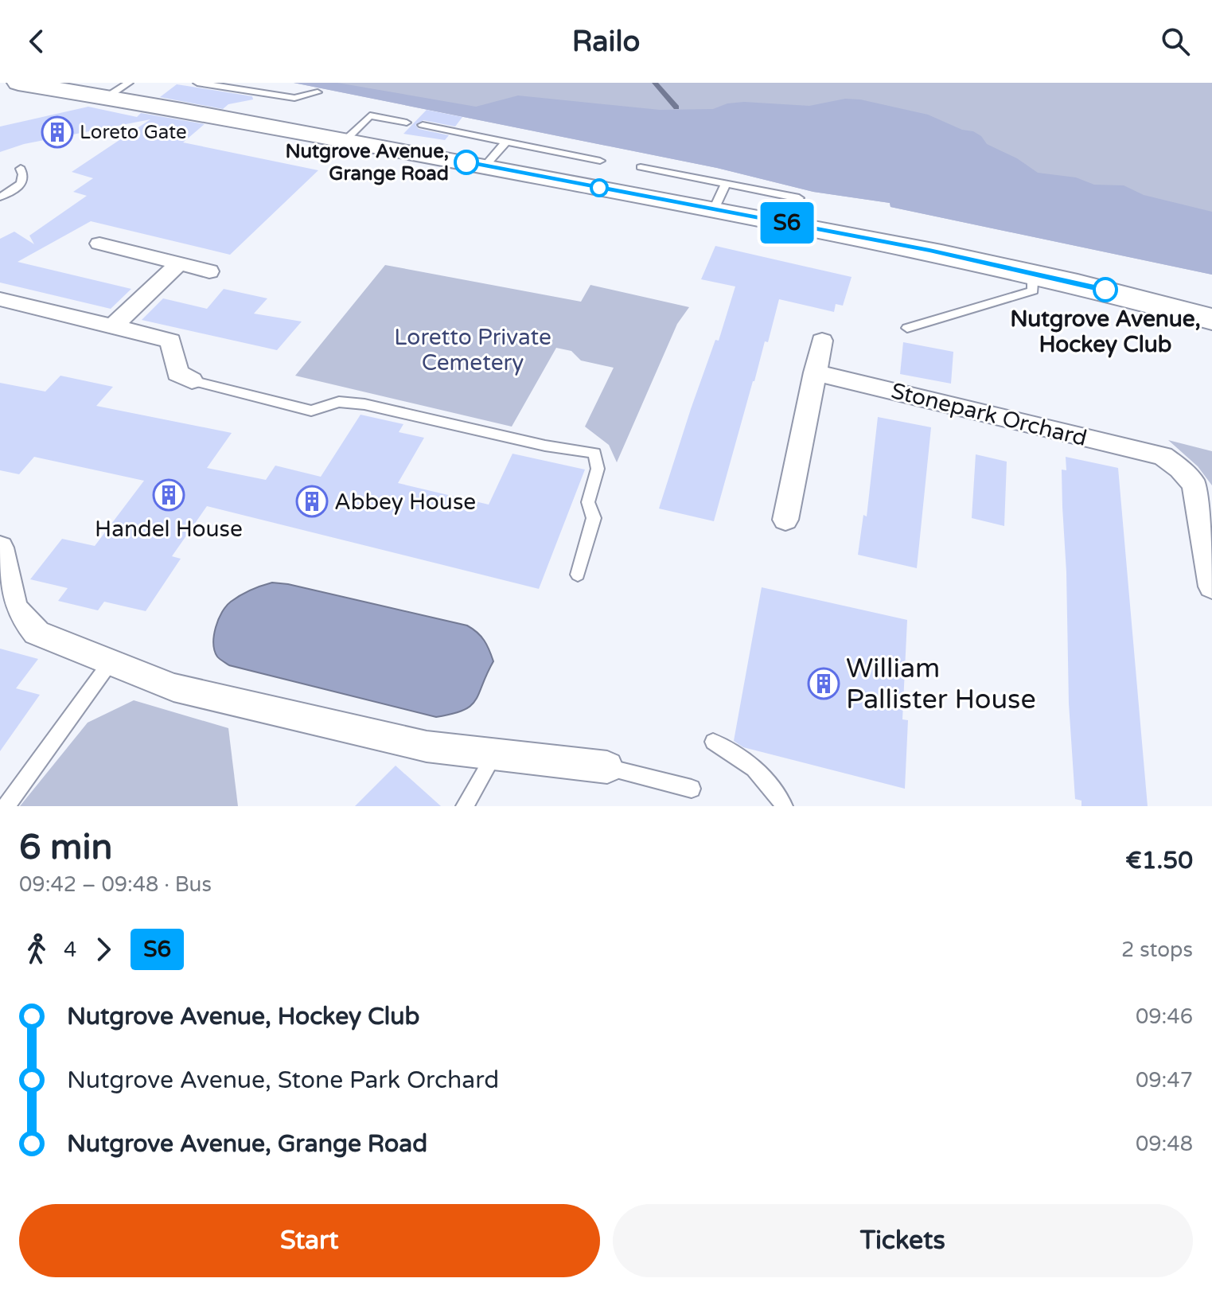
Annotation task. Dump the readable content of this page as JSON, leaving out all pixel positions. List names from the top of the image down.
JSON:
{
  "streets": {
    "street": ["Stonepark Orchard"]
  },
  "parks": ["Loretto Private Cemetery"],
  "places": {
    "building": [
      "Loreto Gate",
      "Handel House",
      "Abbey House",
      "William Pallister House"
    ],
    "other": ["Nutgrove Avenue, Grange Road", "Nutgrove Avenue, Hockey Club"]
  },
  "lines": ["bus line S6"],
  "page": {
    "header": "Railo",
    "on_map": "S6",
    "heading": ["6 min", "09:42 – 09:48 · Bus", "€1.50"],
    "legs": ["4", "S6", "2 stops"],
    "list": [
      {
        "name": "Nutgrove Avenue, Hockey Club",
        "value": "09:46"
      },
      {
        "name": "Nutgrove Avenue, Stone Park Orchard",
        "value": "09:47"
      },
      {
        "name": "Nutgrove Avenue, Grange Road",
        "value": "09:48"
      }
    ],
    "buttons": ["Start", "Tickets"]
  }
}
